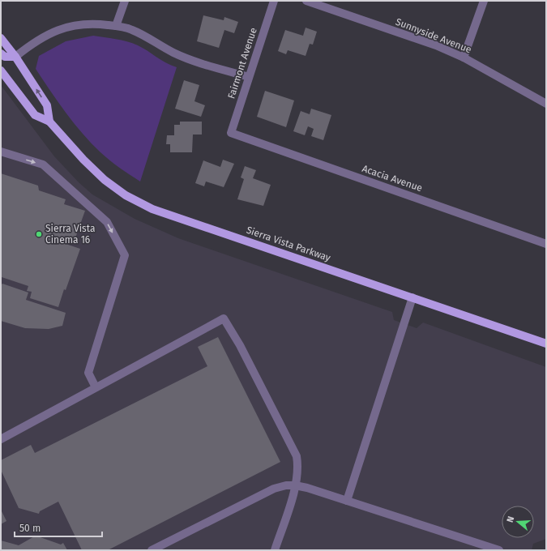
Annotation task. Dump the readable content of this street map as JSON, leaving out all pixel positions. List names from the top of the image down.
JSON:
{
  "streets": {
    "main road": ["Sierra Vista Parkway"],
    "street": ["Sunnyside Avenue", "Fairmont Avenue", "Acacia Avenue"]
  },
  "crossings": [
    ["Fairmont Avenue", "Acacia Avenue"]
  ],
  "places": ["Sierra Vista Cinema 16"],
  "scale_bar": "50 m",
  "north": "left"
}
